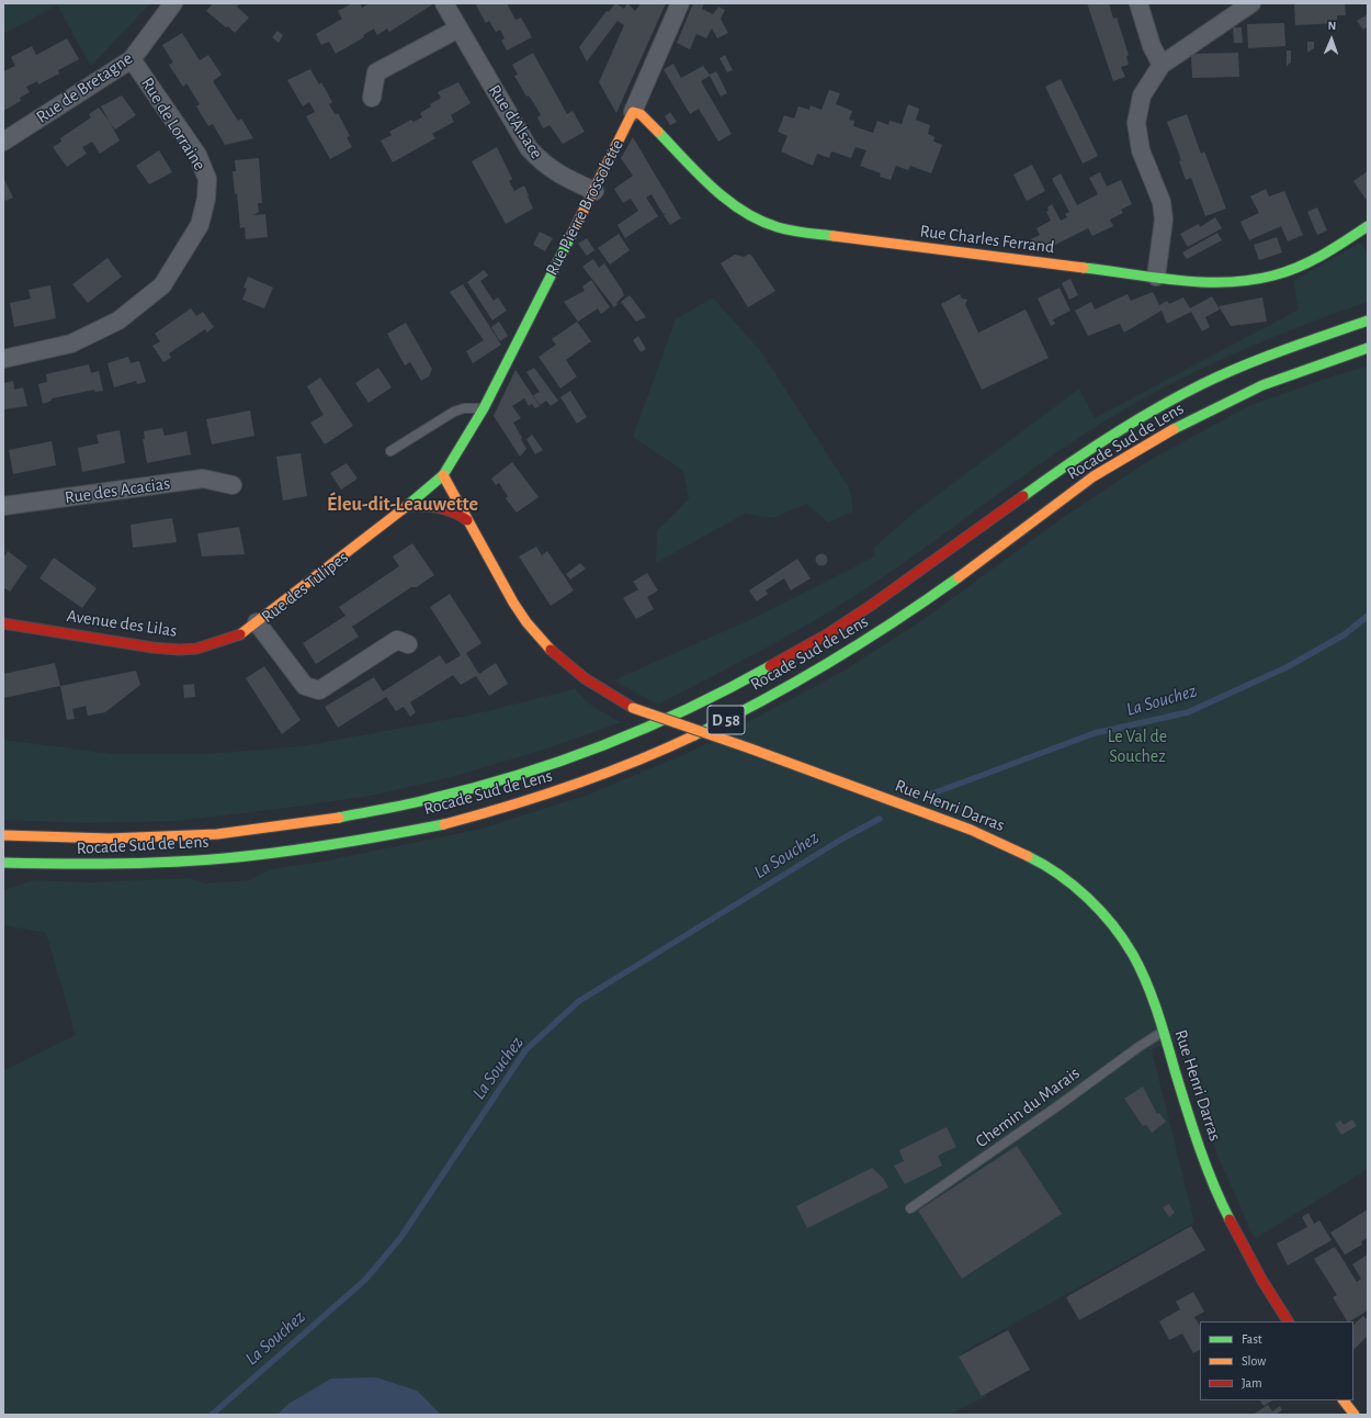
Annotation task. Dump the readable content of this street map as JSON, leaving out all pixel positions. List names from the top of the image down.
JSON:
{
  "streets": {
    "main road": [
      "Rue Pierre Brossolette",
      "Rue Charles Ferrand",
      "Rocade Sud de Lens",
      "Rue des Tulipes",
      "Avenue des Lilas",
      "D 58",
      "Rue Henri Darras"
    ],
    "street": [
      "Rue de Bretagne",
      "Rue d'Alsace",
      "Rue de Lorraine",
      "Rue des Acacias"
    ],
    "lane": ["Chemin du Marais"]
  },
  "crossings": [
    ["Rue de Bretagne", "Rue de Lorraine"],
    ["Rue d'Alsace", "Rue Pierre Brossolette"],
    ["Rue Pierre Brossolette", "Rue Charles Ferrand"],
    ["Rue Pierre Brossolette", "Rue des Tulipes"],
    ["Rue Pierre Brossolette", "Rue Henri Darras"],
    ["Rue des Tulipes", "Avenue des Lilas"],
    ["Rue des Tulipes", "Rue Henri Darras"],
    ["Rue Henri Darras", "Chemin du Marais"]
  ],
  "districts": ["Éleu-dit-Leauwette"],
  "water": ["La Souchez"],
  "parks": ["Le Val de Souchez"],
  "legend": ["Fast", "Slow", "Jam"],
  "north": "top"
}
